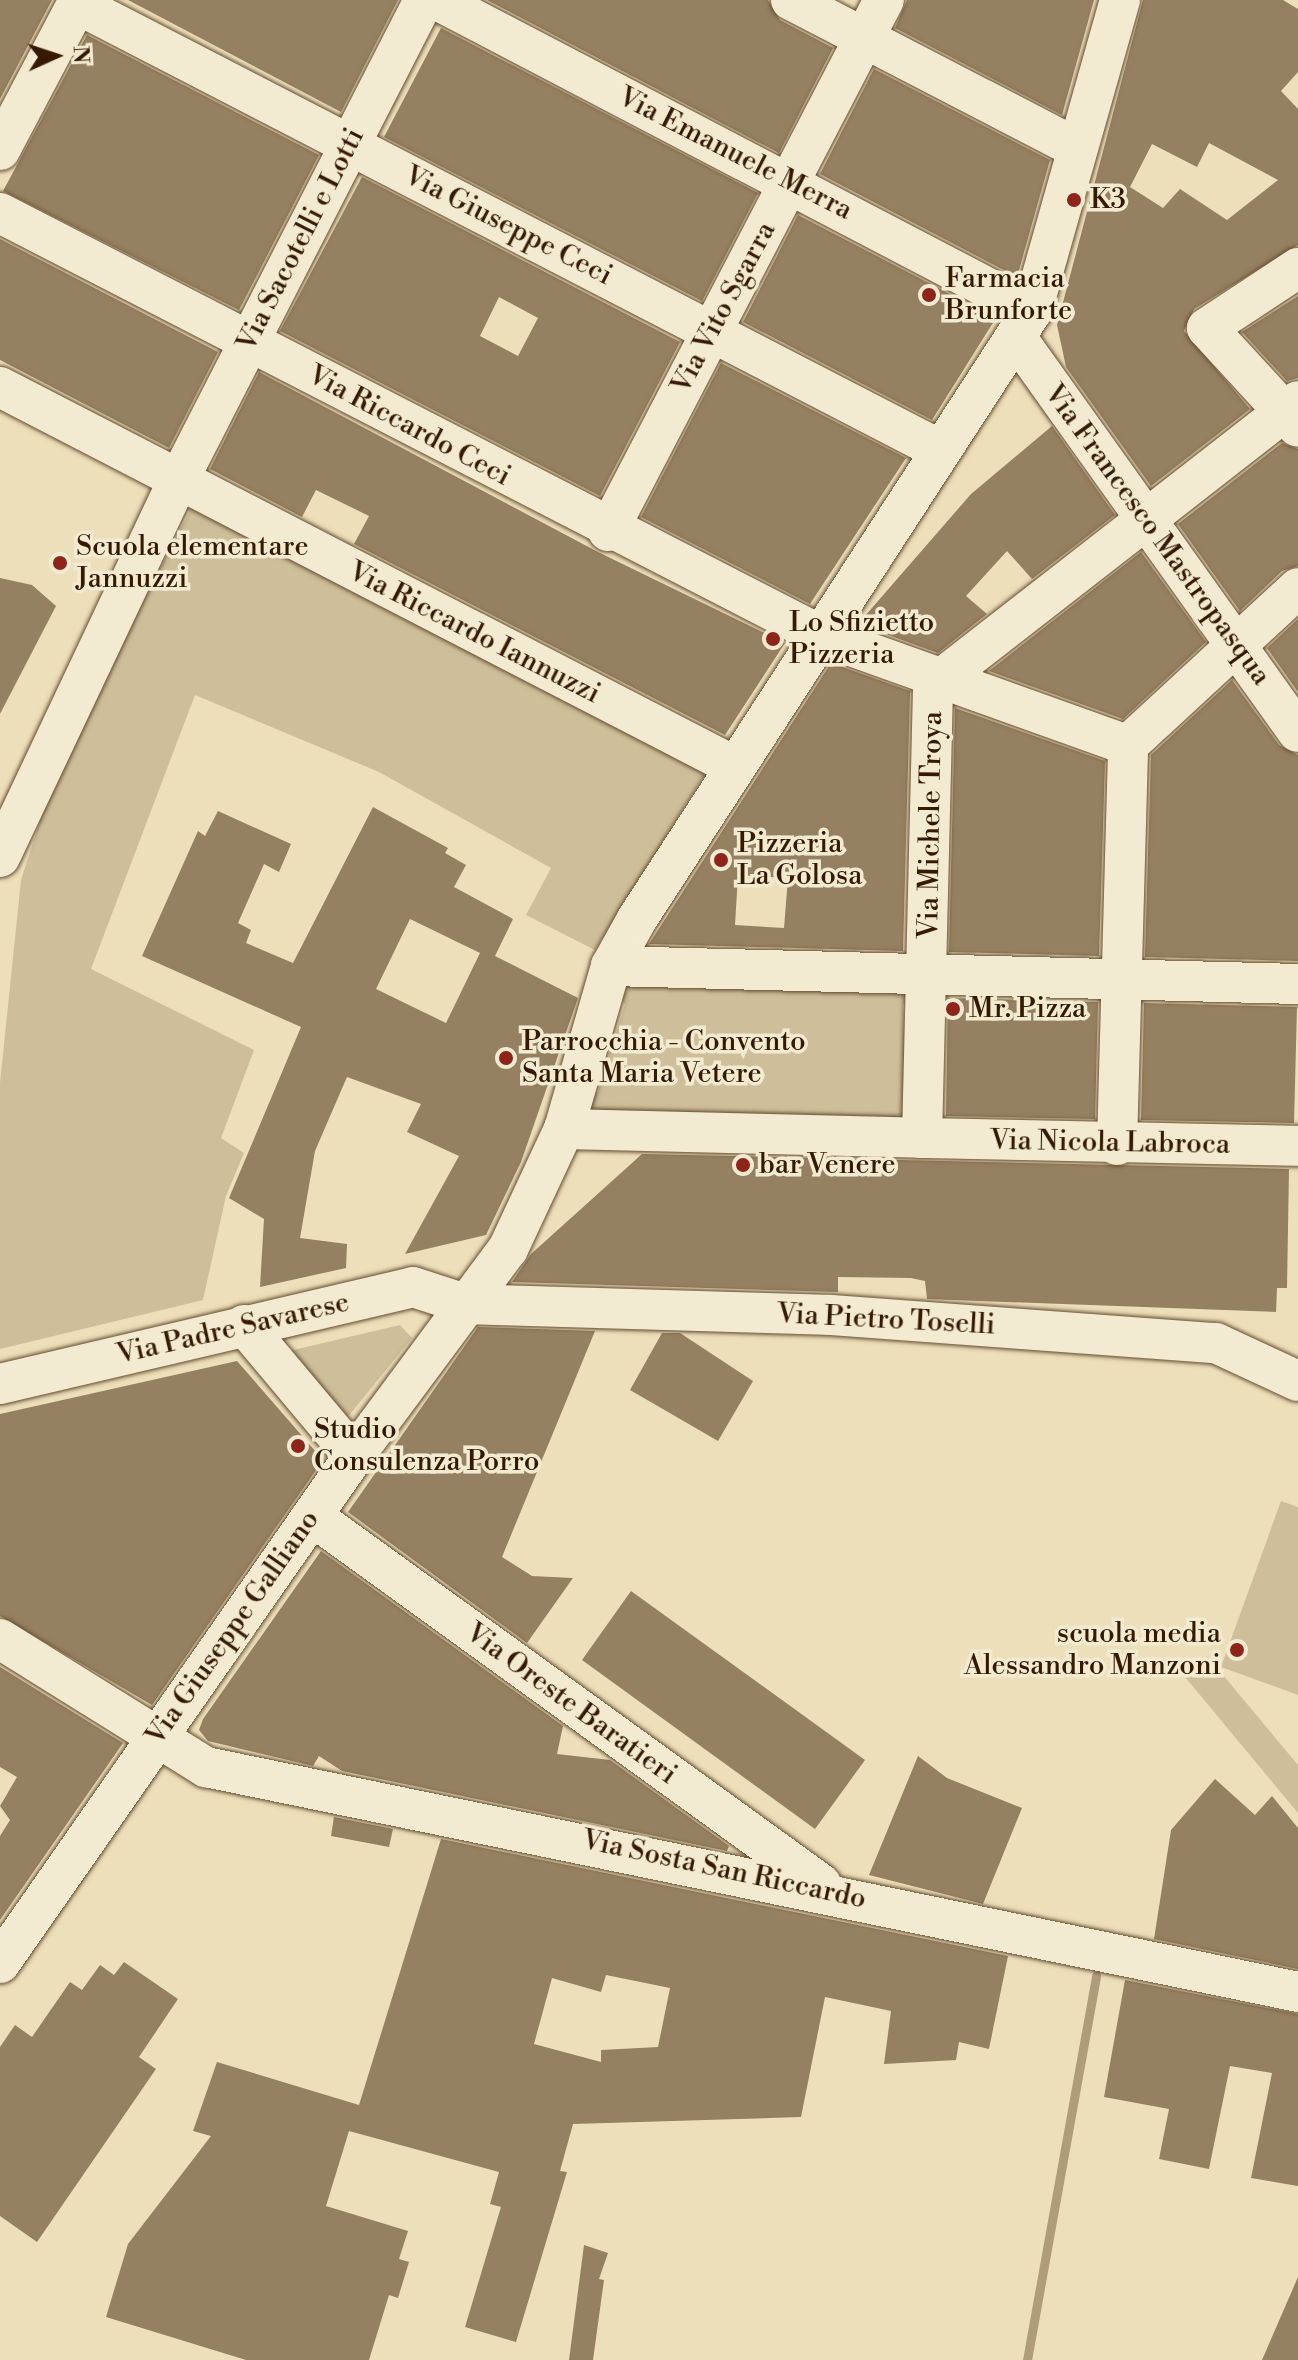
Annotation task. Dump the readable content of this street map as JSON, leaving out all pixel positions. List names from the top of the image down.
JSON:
{
  "streets": {
    "street": [
      "Via Emanuele Merra",
      "Via Giuseppe Ceci",
      "Via Sacotelli e Lotti",
      "Via Vito Sgarra",
      "Via Riccardo Ceci",
      "Via Francesco Mastropasqua",
      "Via Riccardo Iannuzzi",
      "Via Michele Troya",
      "Via Nicola Labroca",
      "Via Pietro Toselli",
      "Via Padre Savarese",
      "Via Giuseppe Galliano",
      "Via Oreste Baratieri",
      "Via Sosta San Riccardo"
    ]
  },
  "crossings": [
    ["Via Emanuele Merra", "Via Vito Sgarra"],
    ["Via Emanuele Merra", "Via Francesco Mastropasqua"],
    ["Via Emanuele Merra", "Via Giuseppe Galliano"],
    ["Via Giuseppe Ceci", "Via Sacotelli e Lotti"],
    ["Via Giuseppe Ceci", "Via Vito Sgarra"],
    ["Via Giuseppe Ceci", "Via Giuseppe Galliano"],
    ["Via Sacotelli e Lotti", "Via Riccardo Ceci"],
    ["Via Sacotelli e Lotti", "Via Riccardo Iannuzzi"],
    ["Via Vito Sgarra", "Via Riccardo Ceci"],
    ["Via Riccardo Ceci", "Via Michele Troya"],
    ["Via Riccardo Ceci", "Via Giuseppe Galliano"],
    ["Via Francesco Mastropasqua", "Via Giuseppe Galliano"],
    ["Via Riccardo Iannuzzi", "Via Giuseppe Galliano"],
    ["Via Michele Troya", "Via Nicola Labroca"],
    ["Via Nicola Labroca", "Via Giuseppe Galliano"],
    ["Via Pietro Toselli", "Via Padre Savarese"],
    ["Via Pietro Toselli", "Via Giuseppe Galliano"],
    ["Via Padre Savarese", "Via Giuseppe Galliano"],
    ["Via Giuseppe Galliano", "Via Oreste Baratieri"],
    ["Via Giuseppe Galliano", "Via Sosta San Riccardo"],
    ["Via Oreste Baratieri", "Via Sosta San Riccardo"]
  ],
  "places": [
    "K3",
    "Farmacia Brunforte",
    "Scuola elementare Jannuzzi",
    "Lo Sfizietto Pizzeria",
    "Pizzeria La Golosa",
    "Mr. Pizza",
    "Parrocchia - Convento Santa Maria Vetere",
    "bar Venere",
    "Studio Consulenza Porro",
    "scuola media Alessandro Manzoni"
  ],
  "north": "right"
}
